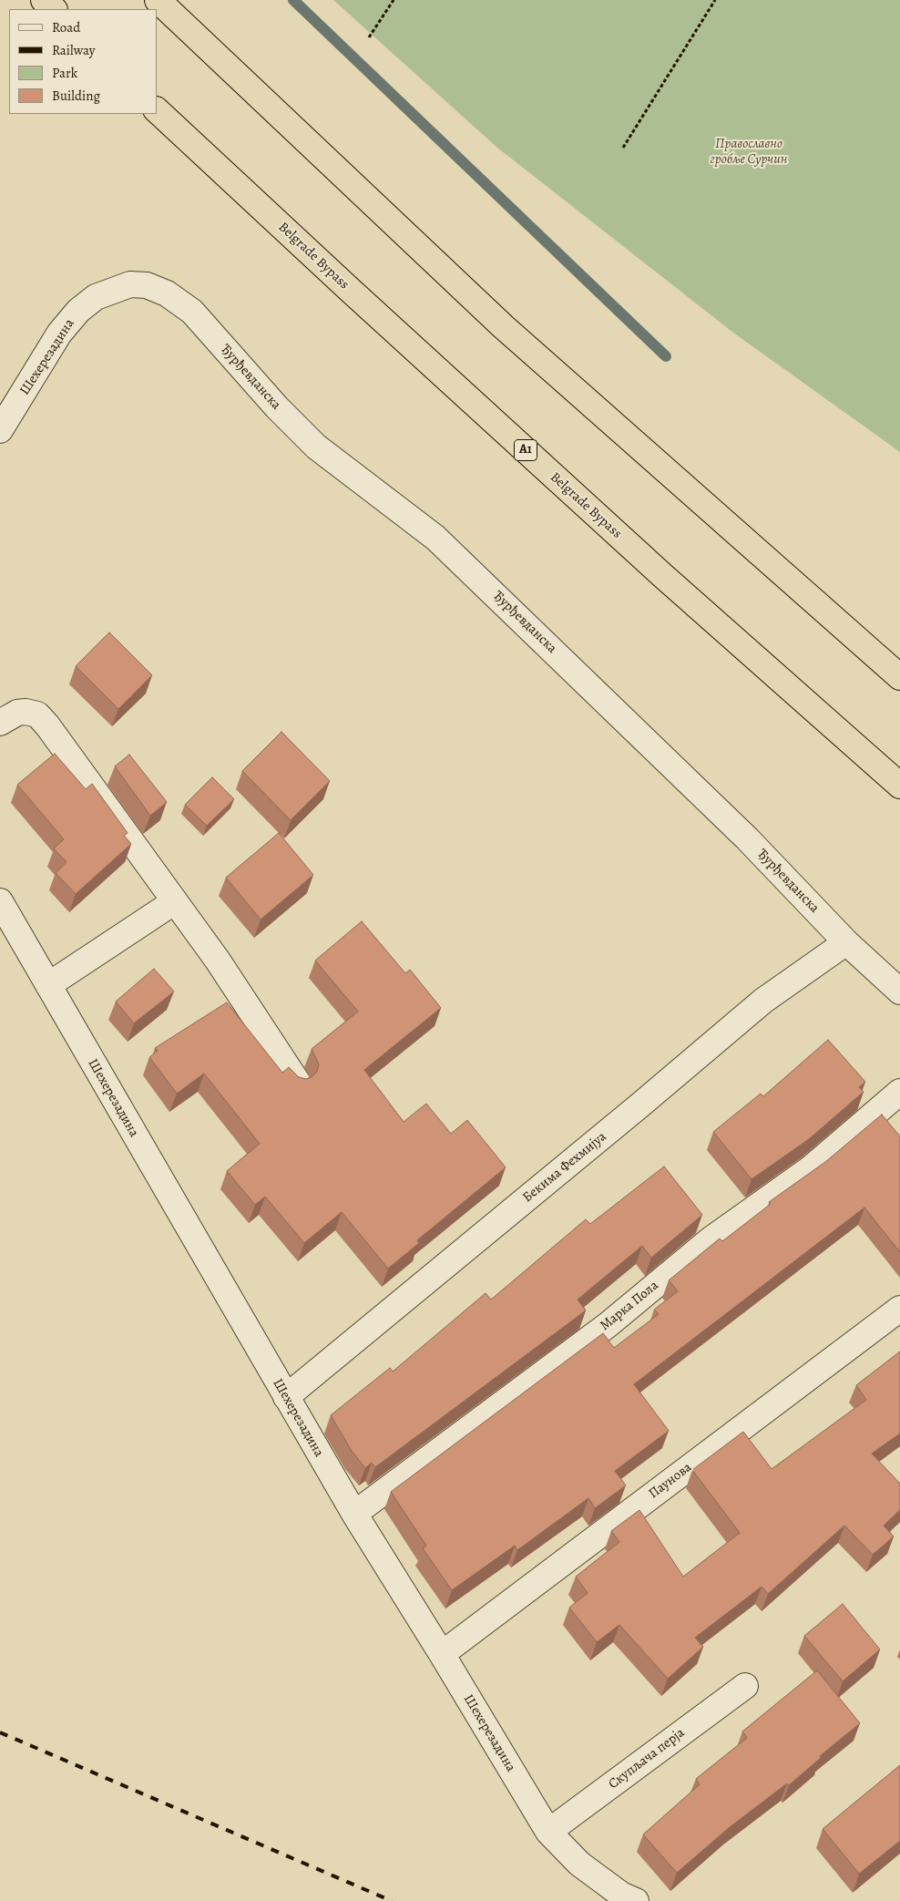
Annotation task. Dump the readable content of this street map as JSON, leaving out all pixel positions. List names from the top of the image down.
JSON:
{
  "streets": {
    "highway": ["Belgrade Bypass", "A1"],
    "street": [
      "Шехерезадина",
      "Ђурђевданска",
      "Бекима Фехмијуа",
      "Марка Пола",
      "Паунова",
      "Скупљача перја"
    ]
  },
  "crossings": [
    ["Шехерезадина", "Ђурђевданска"],
    ["Шехерезадина", "Бекима Фехмијуа"],
    ["Шехерезадина", "Марка Пола"],
    ["Шехерезадина", "Паунова"],
    ["Шехерезадина", "Скупљача перја"],
    ["Ђурђевданска", "Бекима Фехмијуа"]
  ],
  "parks": ["Православно гробље Сурчин"],
  "legend": [
    "Road",
    "Railway",
    "Park",
    "Building"
  ]
}
